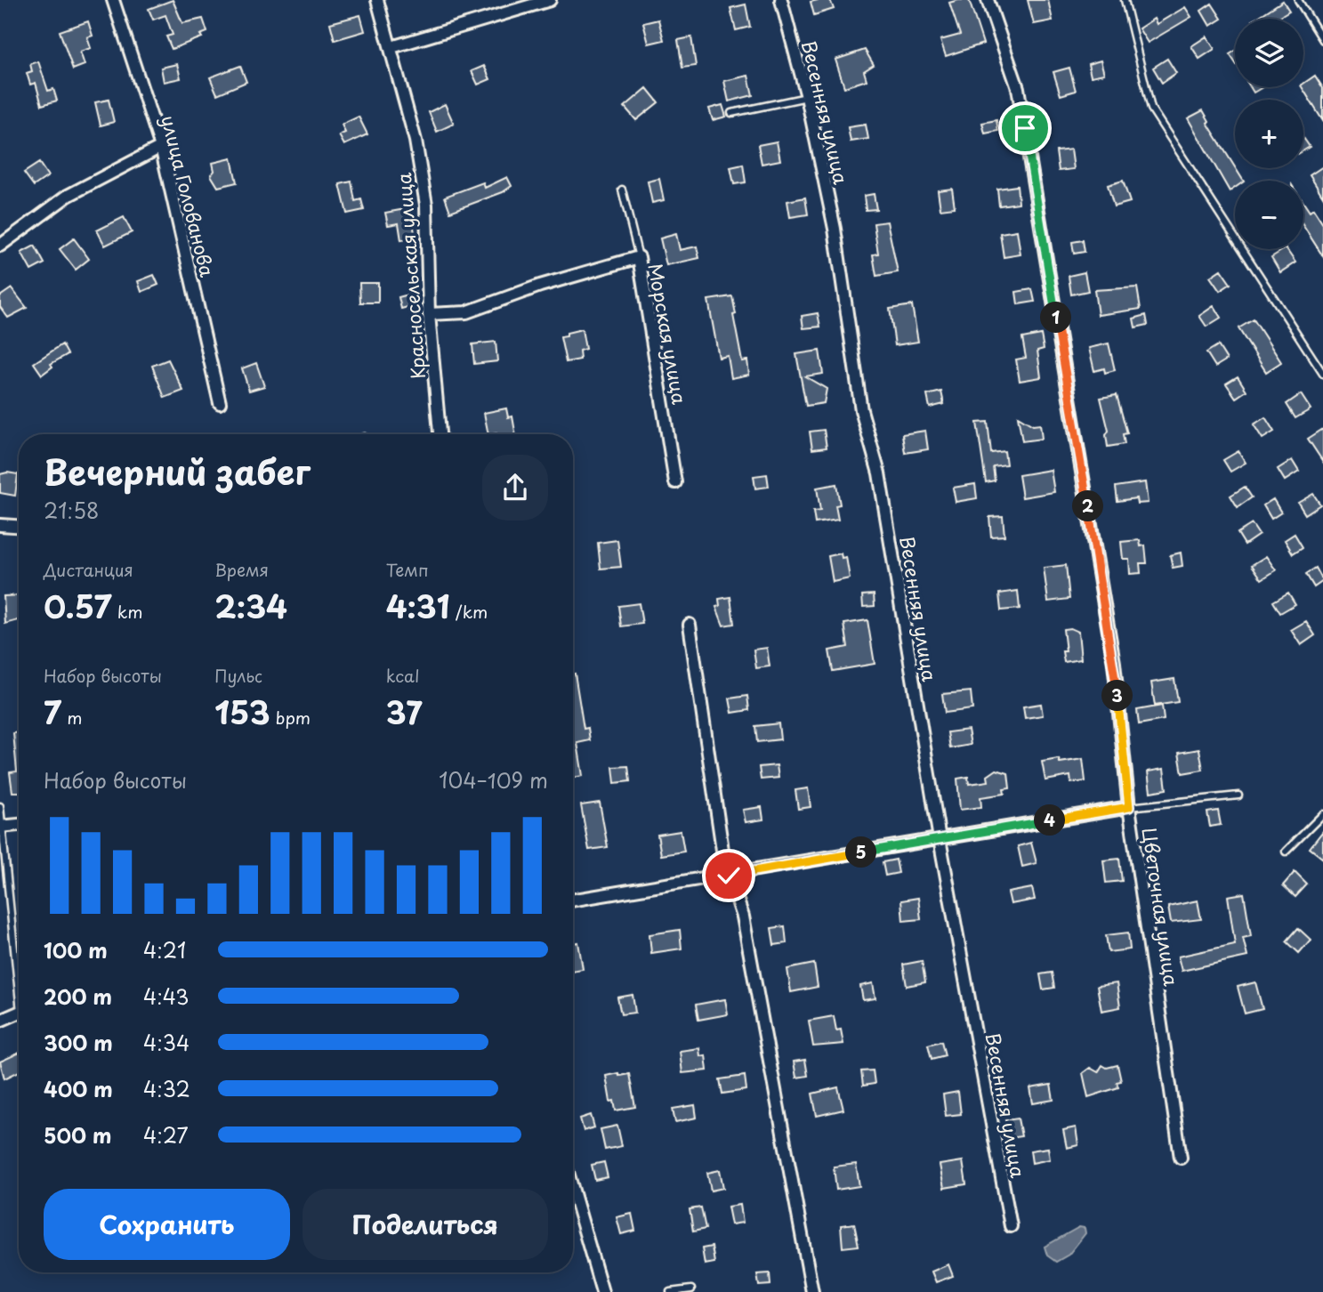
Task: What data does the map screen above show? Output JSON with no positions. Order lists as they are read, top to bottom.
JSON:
{
  "streets": {
    "street": [
      "Весенняя улица",
      "улица Голованова",
      "Красносельская улица",
      "Морская улица",
      "Цветочная улица"
    ]
  },
  "crossings": [
    ["Красносельская улица", "Морская улица"]
  ],
  "page": {
    "map_buttons": ["+", "−"],
    "pins": [
      "1",
      "2",
      "3",
      "4",
      "5"
    ],
    "heading": ["Вечерний забег", "21:58"],
    "stats": [
      ["Дистанция", "0.57 km"],
      ["Время", "2:34"],
      ["Темп", "4:31 /km"],
      ["Набор высоты", "7 m"],
      ["Пульс", "153 bpm"],
      ["kcal", "37"]
    ],
    "chart": ["Набор высоты", "104–109 m"],
    "list": [
      {
        "name": "100 m",
        "note": "4:21"
      },
      {
        "name": "200 m",
        "note": "4:43"
      },
      {
        "name": "300 m",
        "note": "4:34"
      },
      {
        "name": "400 m",
        "note": "4:32"
      },
      {
        "name": "500 m",
        "note": "4:27"
      }
    ],
    "buttons": ["Сохранить", "Поделиться"]
  }
}
